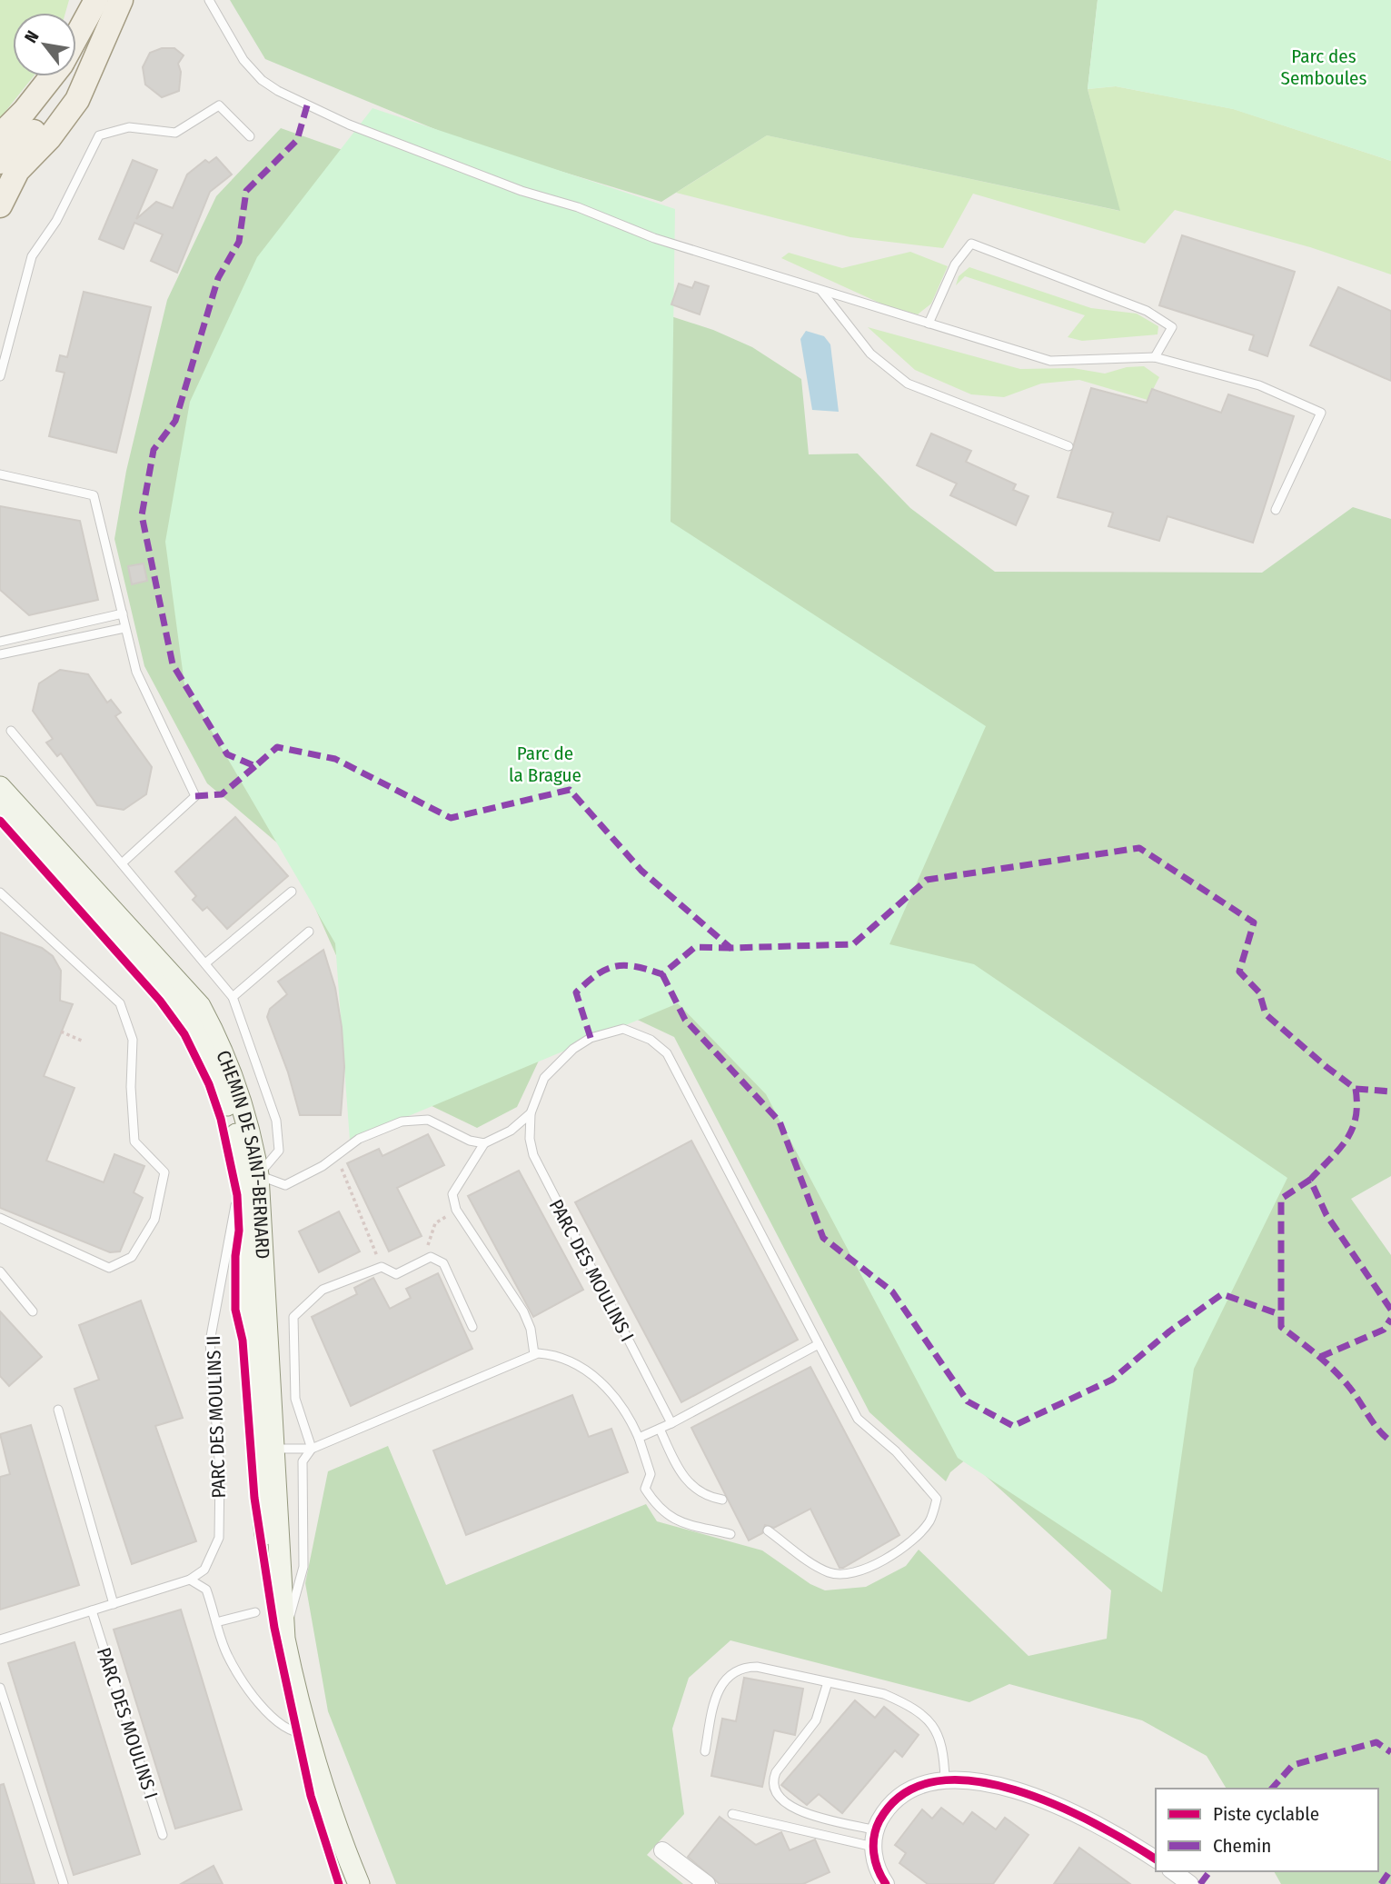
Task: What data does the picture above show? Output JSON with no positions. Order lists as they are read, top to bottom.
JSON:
{
  "streets": {
    "main road": ["CHEMIN DE SAINT-BERNARD"],
    "lane": ["PARC DES MOULINS I", "PARC DES MOULINS II"]
  },
  "crossings": [
    ["CHEMIN DE SAINT-BERNARD", "PARC DES MOULINS II"],
    ["PARC DES MOULINS I", "PARC DES MOULINS II"]
  ],
  "parks": ["Parc des Semboules", "Parc de la Brague"],
  "legend": ["Piste cyclable", "Chemin"],
  "north": "top left"
}
